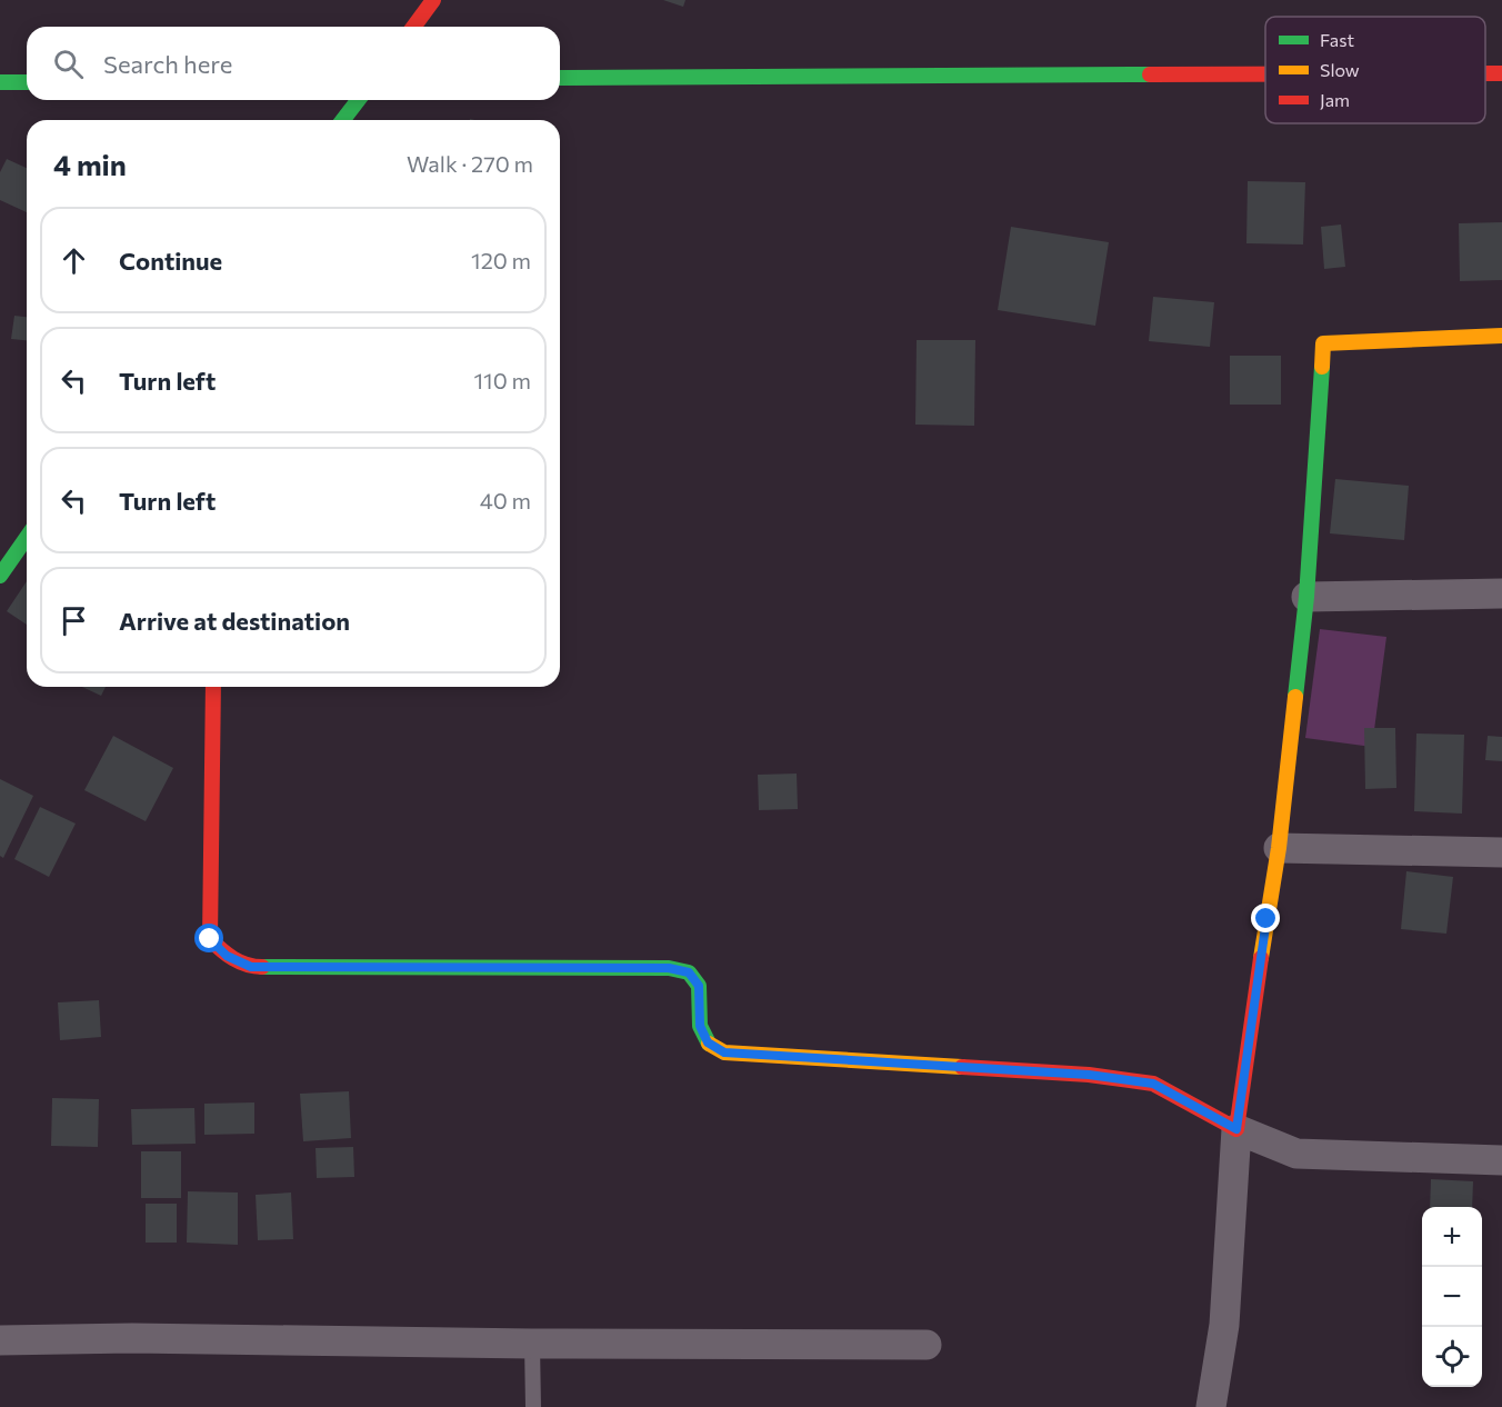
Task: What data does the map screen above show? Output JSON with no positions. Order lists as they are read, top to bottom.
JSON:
{
  "legend": ["Fast", "Slow", "Jam"],
  "page": {
    "search": "Search here",
    "heading": ["4 min", "Walk · 270 m"],
    "list": [
      ["Continue", "120 m"],
      ["Turn left", "110 m"],
      ["Turn left", "40 m"],
      "Arrive at destination"
    ],
    "map_buttons": ["+", "−"]
  }
}
